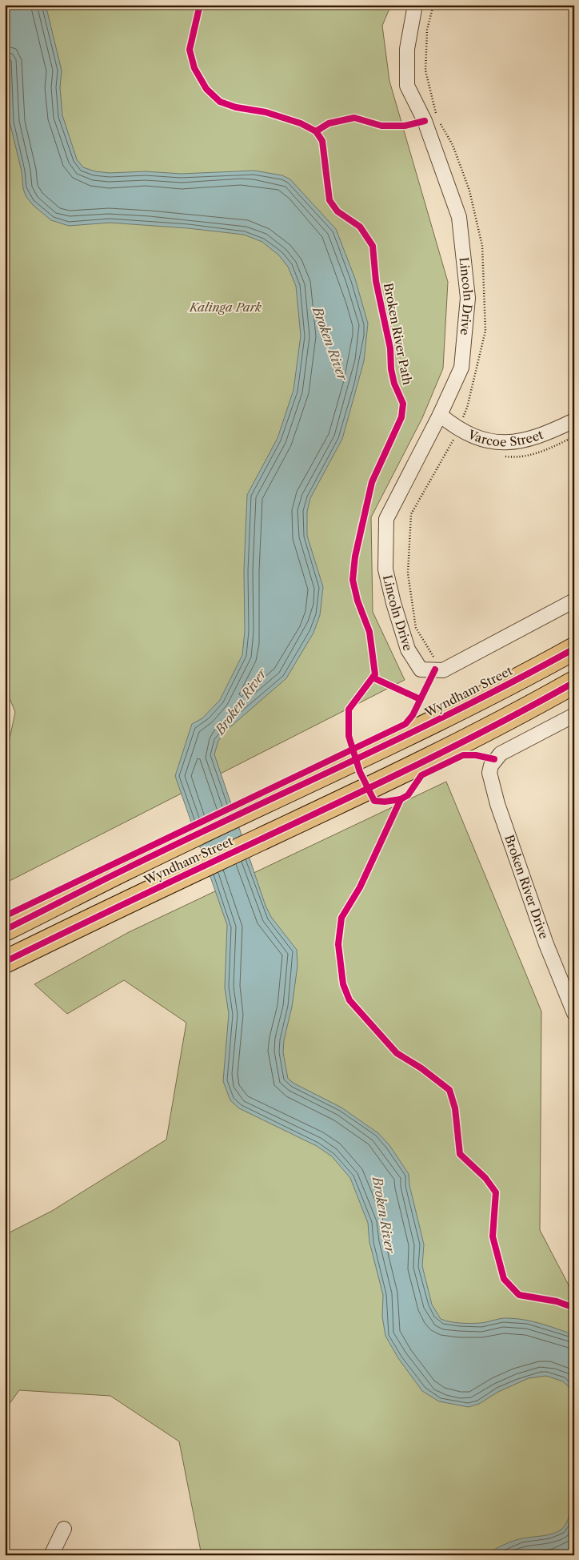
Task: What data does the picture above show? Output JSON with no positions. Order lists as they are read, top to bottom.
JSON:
{
  "streets": {
    "highway": ["Wyndham Street"],
    "street": ["Lincoln Drive", "Varcoe Street", "Broken River Drive"],
    "cycle path": ["Broken River Path"]
  },
  "crossings": [
    ["Lincoln Drive", "Varcoe Street"]
  ],
  "water": ["Broken River"],
  "parks": ["Kalinga Park"]
}
